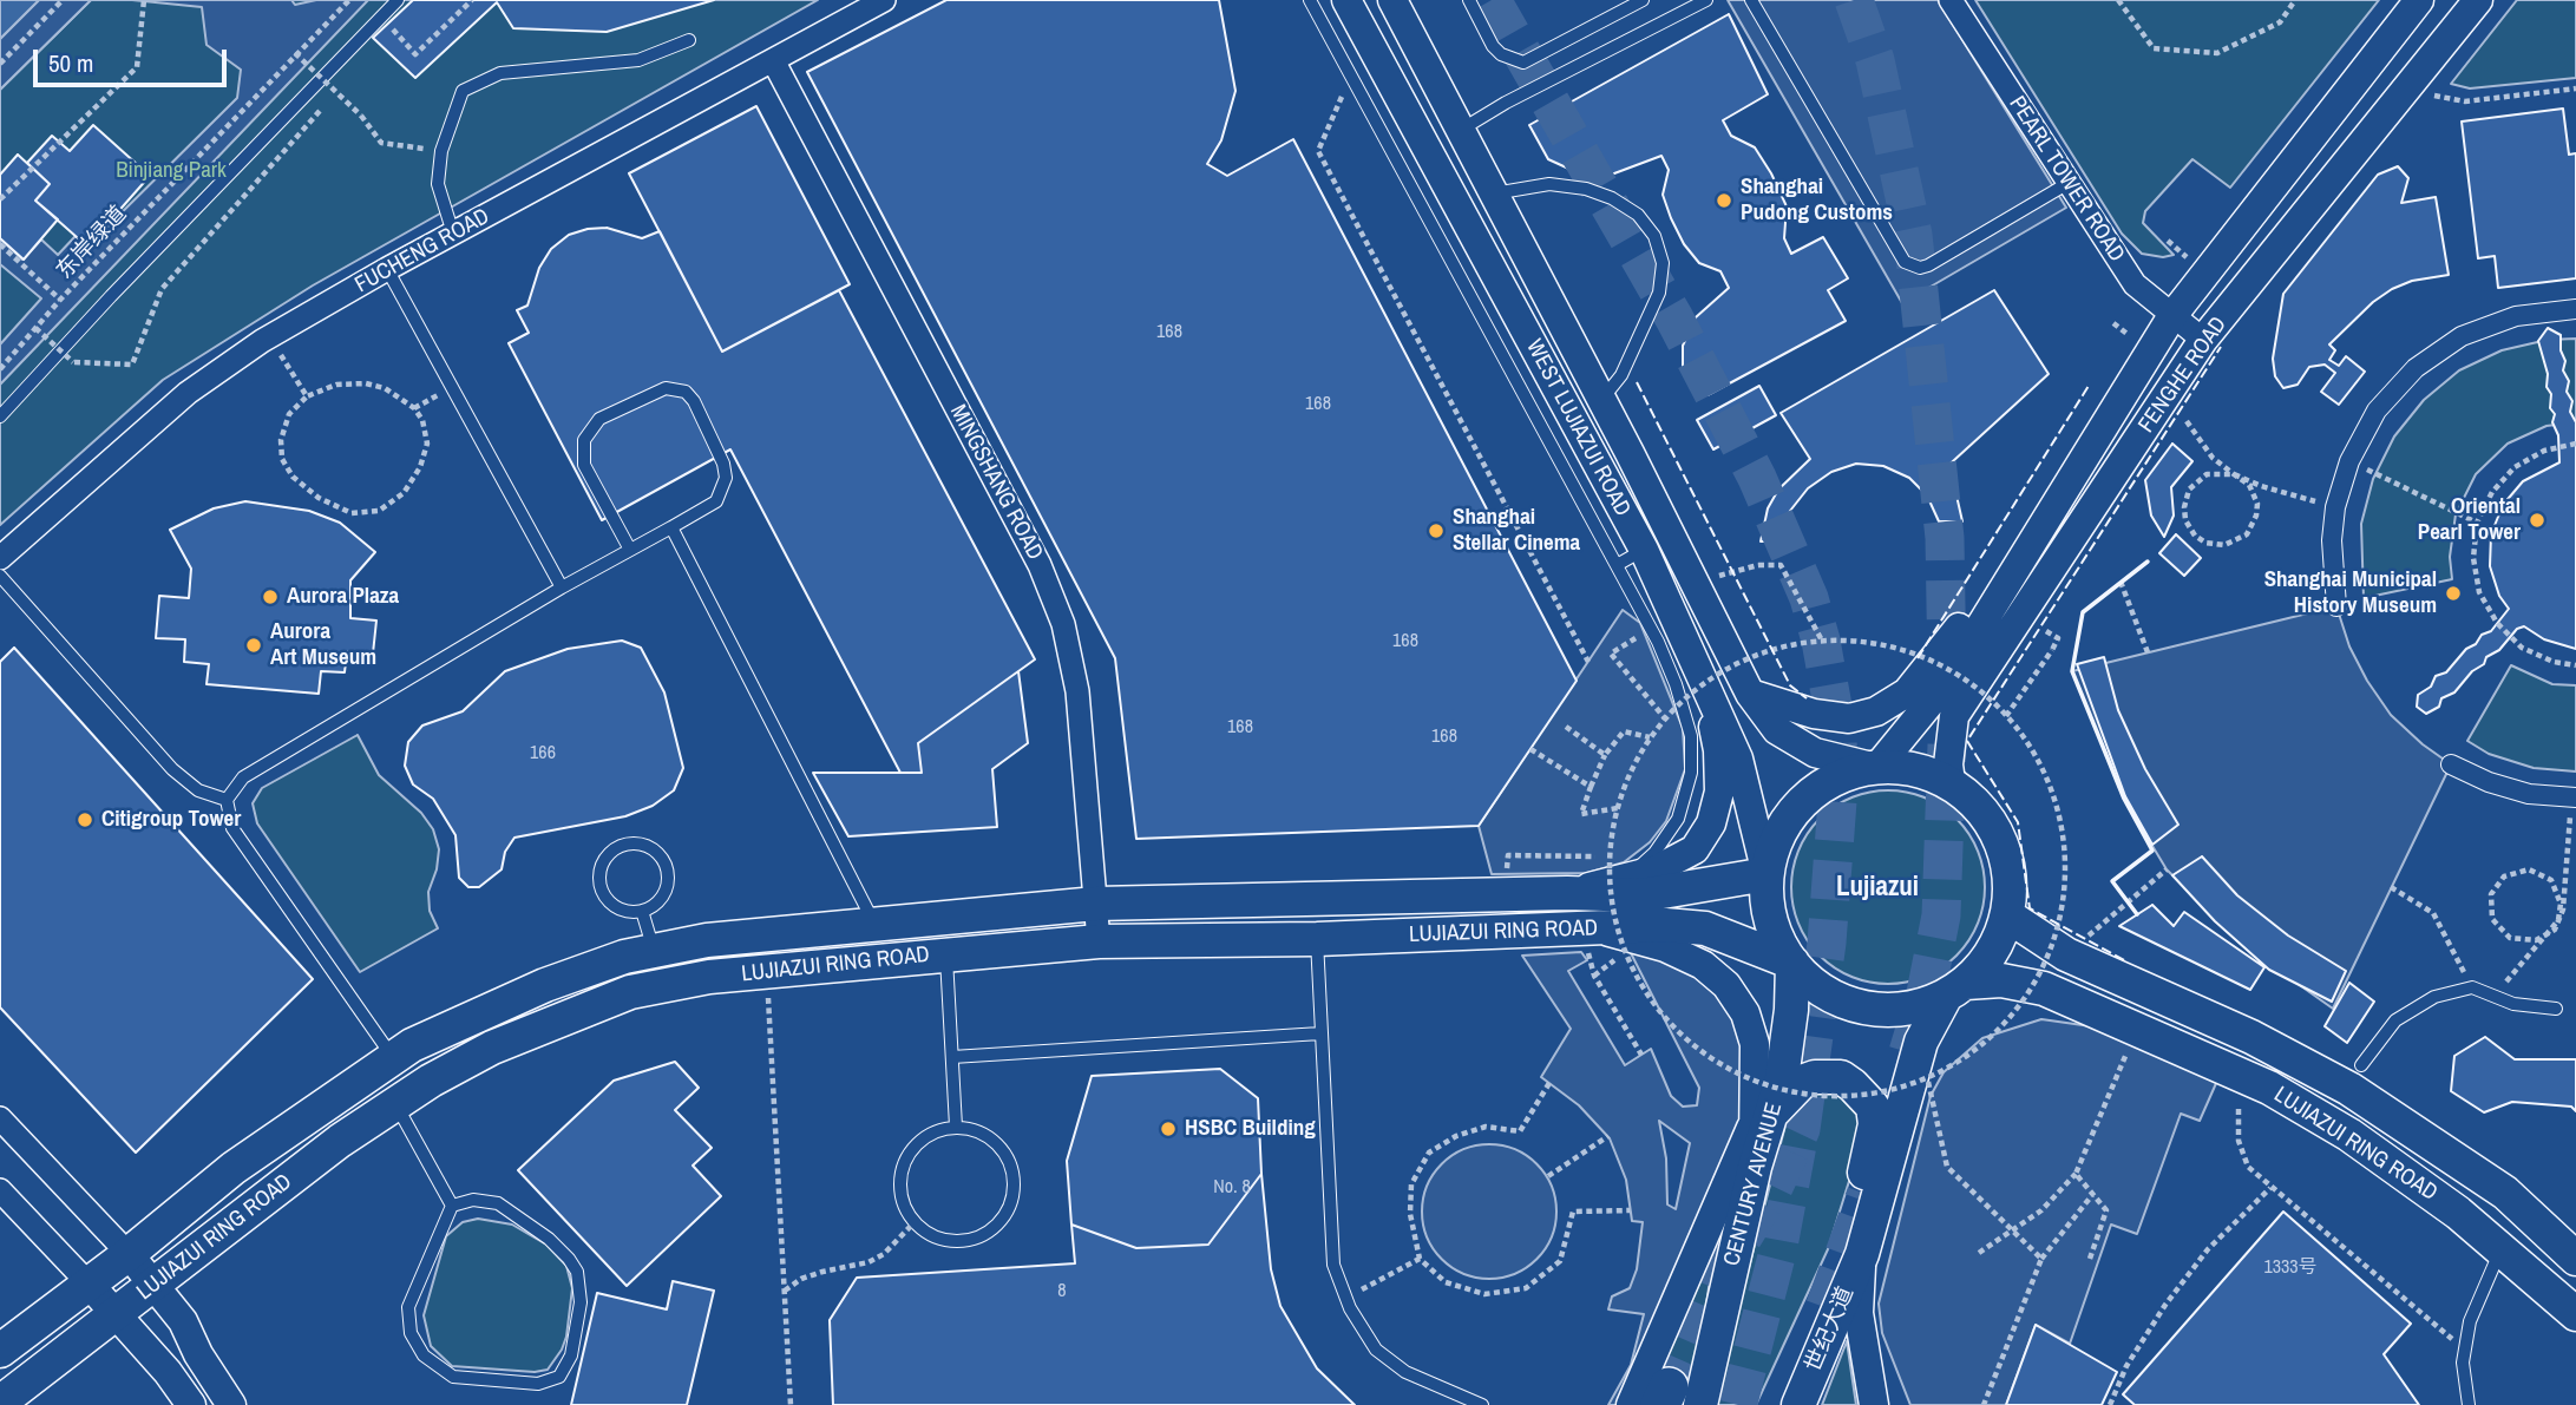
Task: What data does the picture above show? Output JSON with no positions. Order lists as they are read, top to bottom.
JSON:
{
  "streets": {
    "main road": ["LUJIAZUI RING ROAD", "CENTURY AVENUE", "世纪大道"],
    "street": [
      "PEARL TOWER ROAD",
      "FUCHENG ROAD",
      "FENGHE ROAD",
      "WEST LUJIAZUI ROAD",
      "MINGSHANG ROAD"
    ],
    "path": ["东岸绿道"]
  },
  "crossings": [
    ["PEARL TOWER ROAD", "FENGHE ROAD"],
    ["FUCHENG ROAD", "MINGSHANG ROAD"],
    ["FENGHE ROAD", "WEST LUJIAZUI ROAD"],
    ["FENGHE ROAD", "LUJIAZUI RING ROAD"],
    ["FENGHE ROAD", "CENTURY AVENUE"],
    ["WEST LUJIAZUI ROAD", "LUJIAZUI RING ROAD"],
    ["WEST LUJIAZUI ROAD", "CENTURY AVENUE"],
    ["MINGSHANG ROAD", "LUJIAZUI RING ROAD"],
    ["LUJIAZUI RING ROAD", "CENTURY AVENUE"]
  ],
  "districts": ["Lujiazui"],
  "parks": ["Binjiang Park"],
  "places": [
    "Shanghai Pudong Customs",
    "Oriental Pearl Tower",
    "Shanghai Stellar Cinema",
    "Shanghai Municipal History Museum",
    "Aurora Plaza",
    "Aurora Art Museum",
    "Citigroup Tower",
    "HSBC Building"
  ],
  "house_numbers": [
    "168",
    "168",
    "168",
    "168",
    "168",
    "166",
    "No. 8",
    "1333号",
    "8"
  ],
  "scale_bar": "50 m"
}
